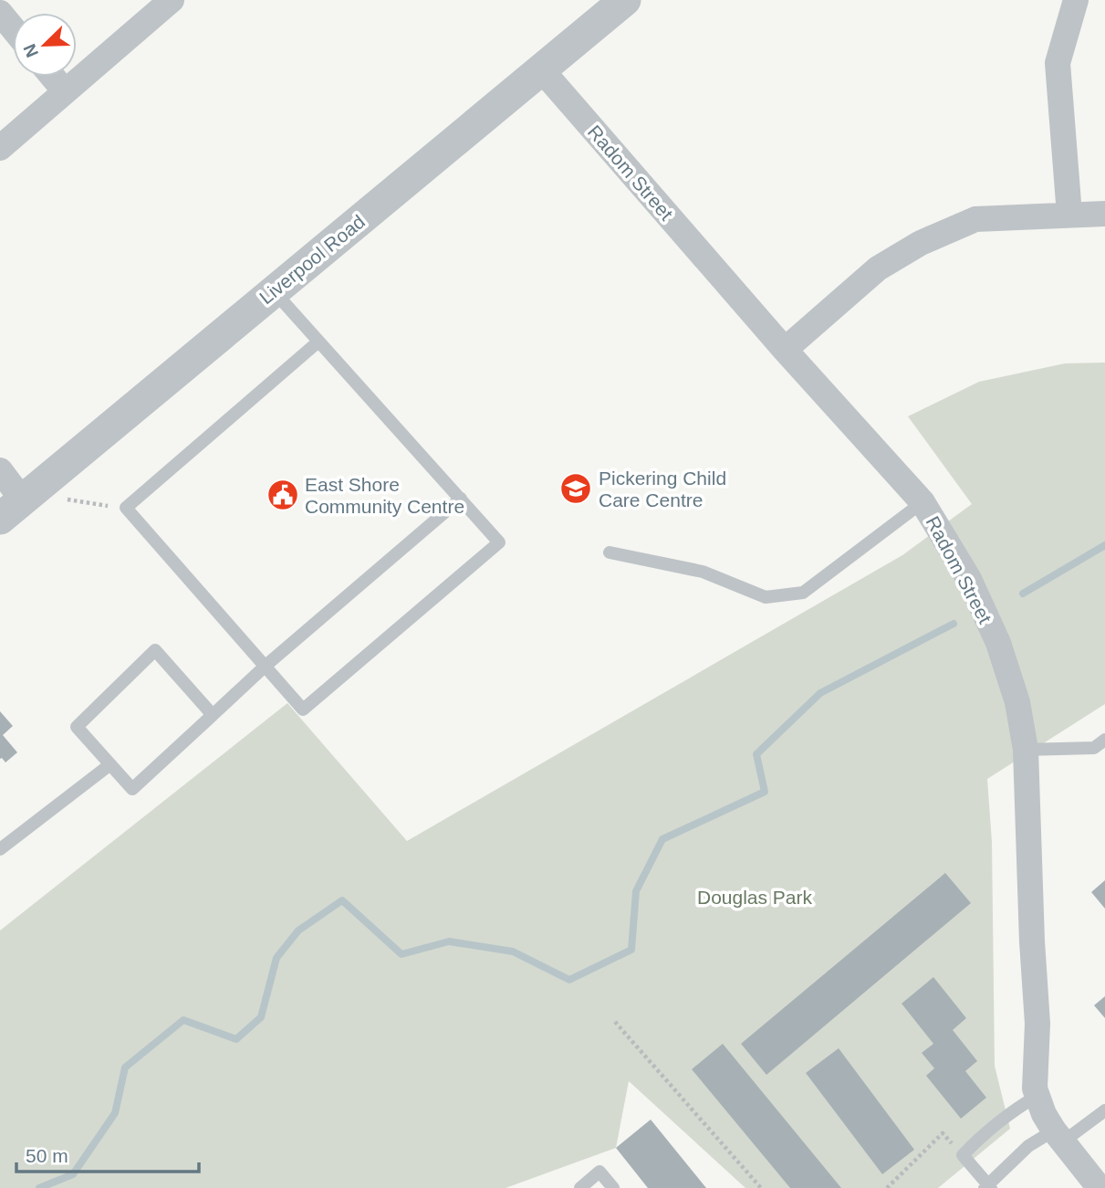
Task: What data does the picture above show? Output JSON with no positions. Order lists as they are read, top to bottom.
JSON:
{
  "streets": {
    "street": ["Radom Street", "Liverpool Road"]
  },
  "crossings": [
    ["Radom Street", "Liverpool Road"]
  ],
  "parks": ["Douglas Park"],
  "places": {
    "school or university": ["Pickering Child Care Centre"],
    "public building": ["East Shore Community Centre"]
  },
  "scale_bar": "50 m",
  "north": "bottom left"
}
